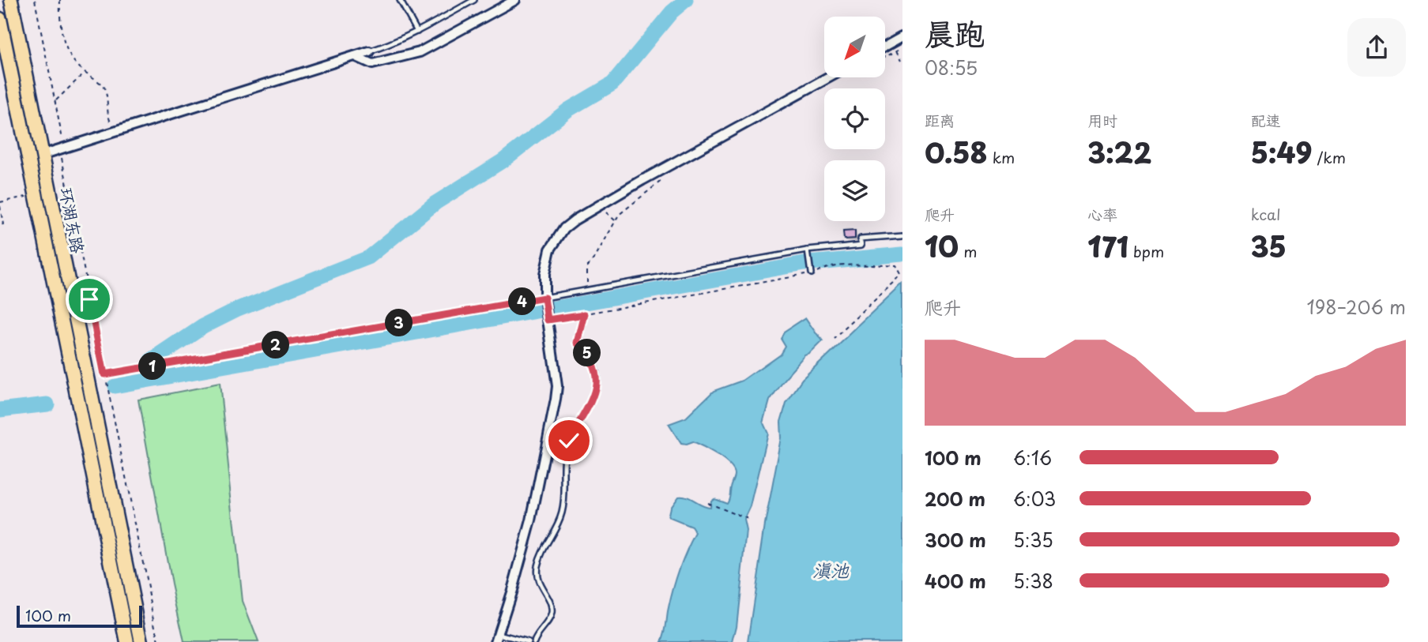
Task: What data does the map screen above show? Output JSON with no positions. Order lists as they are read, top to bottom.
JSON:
{
  "streets": {
    "main road": ["环湖东路"]
  },
  "water": ["滇池"],
  "scale_bar": "100 m",
  "north": "bottom left",
  "page": {
    "heading": ["晨跑", "08:55"],
    "stats": [
      ["距离", "0.58 km"],
      ["用时", "3:22"],
      ["配速", "5:49 /km"],
      ["爬升", "10 m"],
      ["心率", "171 bpm"],
      ["kcal", "35"]
    ],
    "chart": ["爬升", "198–206 m"],
    "pins": [
      "4",
      "3",
      "2",
      "5",
      "1"
    ],
    "list": [
      {
        "name": "100 m",
        "note": "6:16"
      },
      {
        "name": "200 m",
        "note": "6:03"
      },
      {
        "name": "300 m",
        "note": "5:35"
      },
      {
        "name": "400 m",
        "note": "5:38"
      }
    ],
    "scale": "100 m"
  }
}
